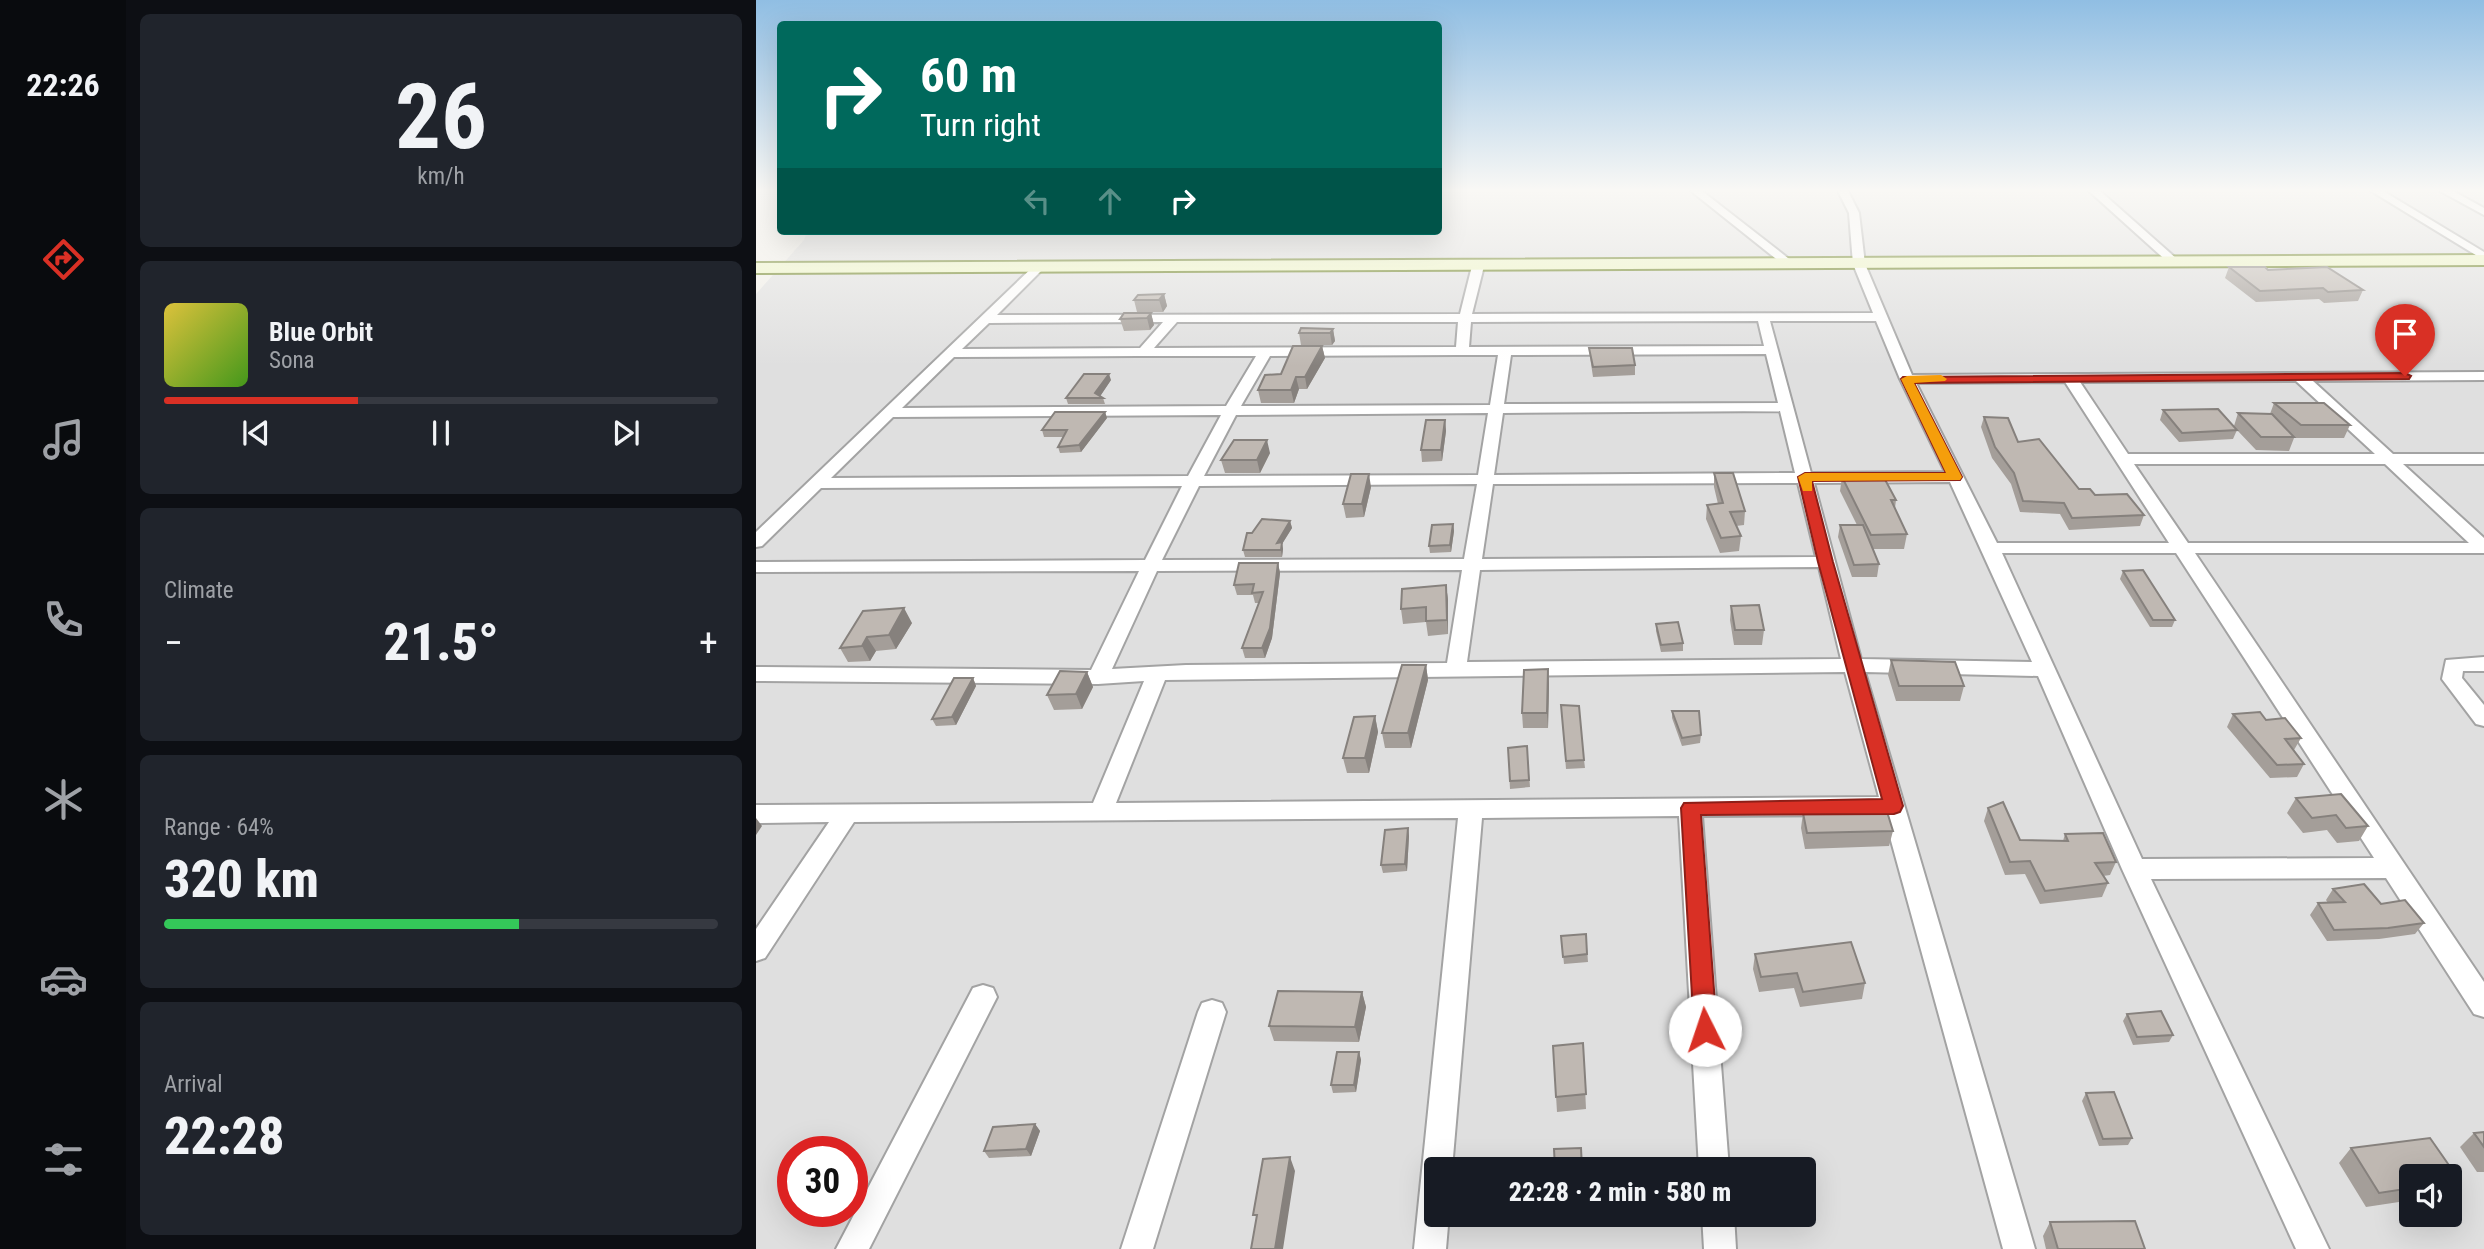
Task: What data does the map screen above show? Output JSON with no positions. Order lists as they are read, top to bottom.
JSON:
{
  "page": {
    "tabs": "22:26",
    "tile": [
      ["26", "km/h"],
      "Climate",
      ["Range · 64%", "320 km"],
      ["Arrival", "22:28"]
    ],
    "turn": ["60 m", "Turn right"],
    "song": ["Blue Orbit", "Sona"],
    "heat": ["−", "21.5°", "+"],
    "limit": "30",
    "trip": "22:28 · 2 min · 580 m"
  }
}
